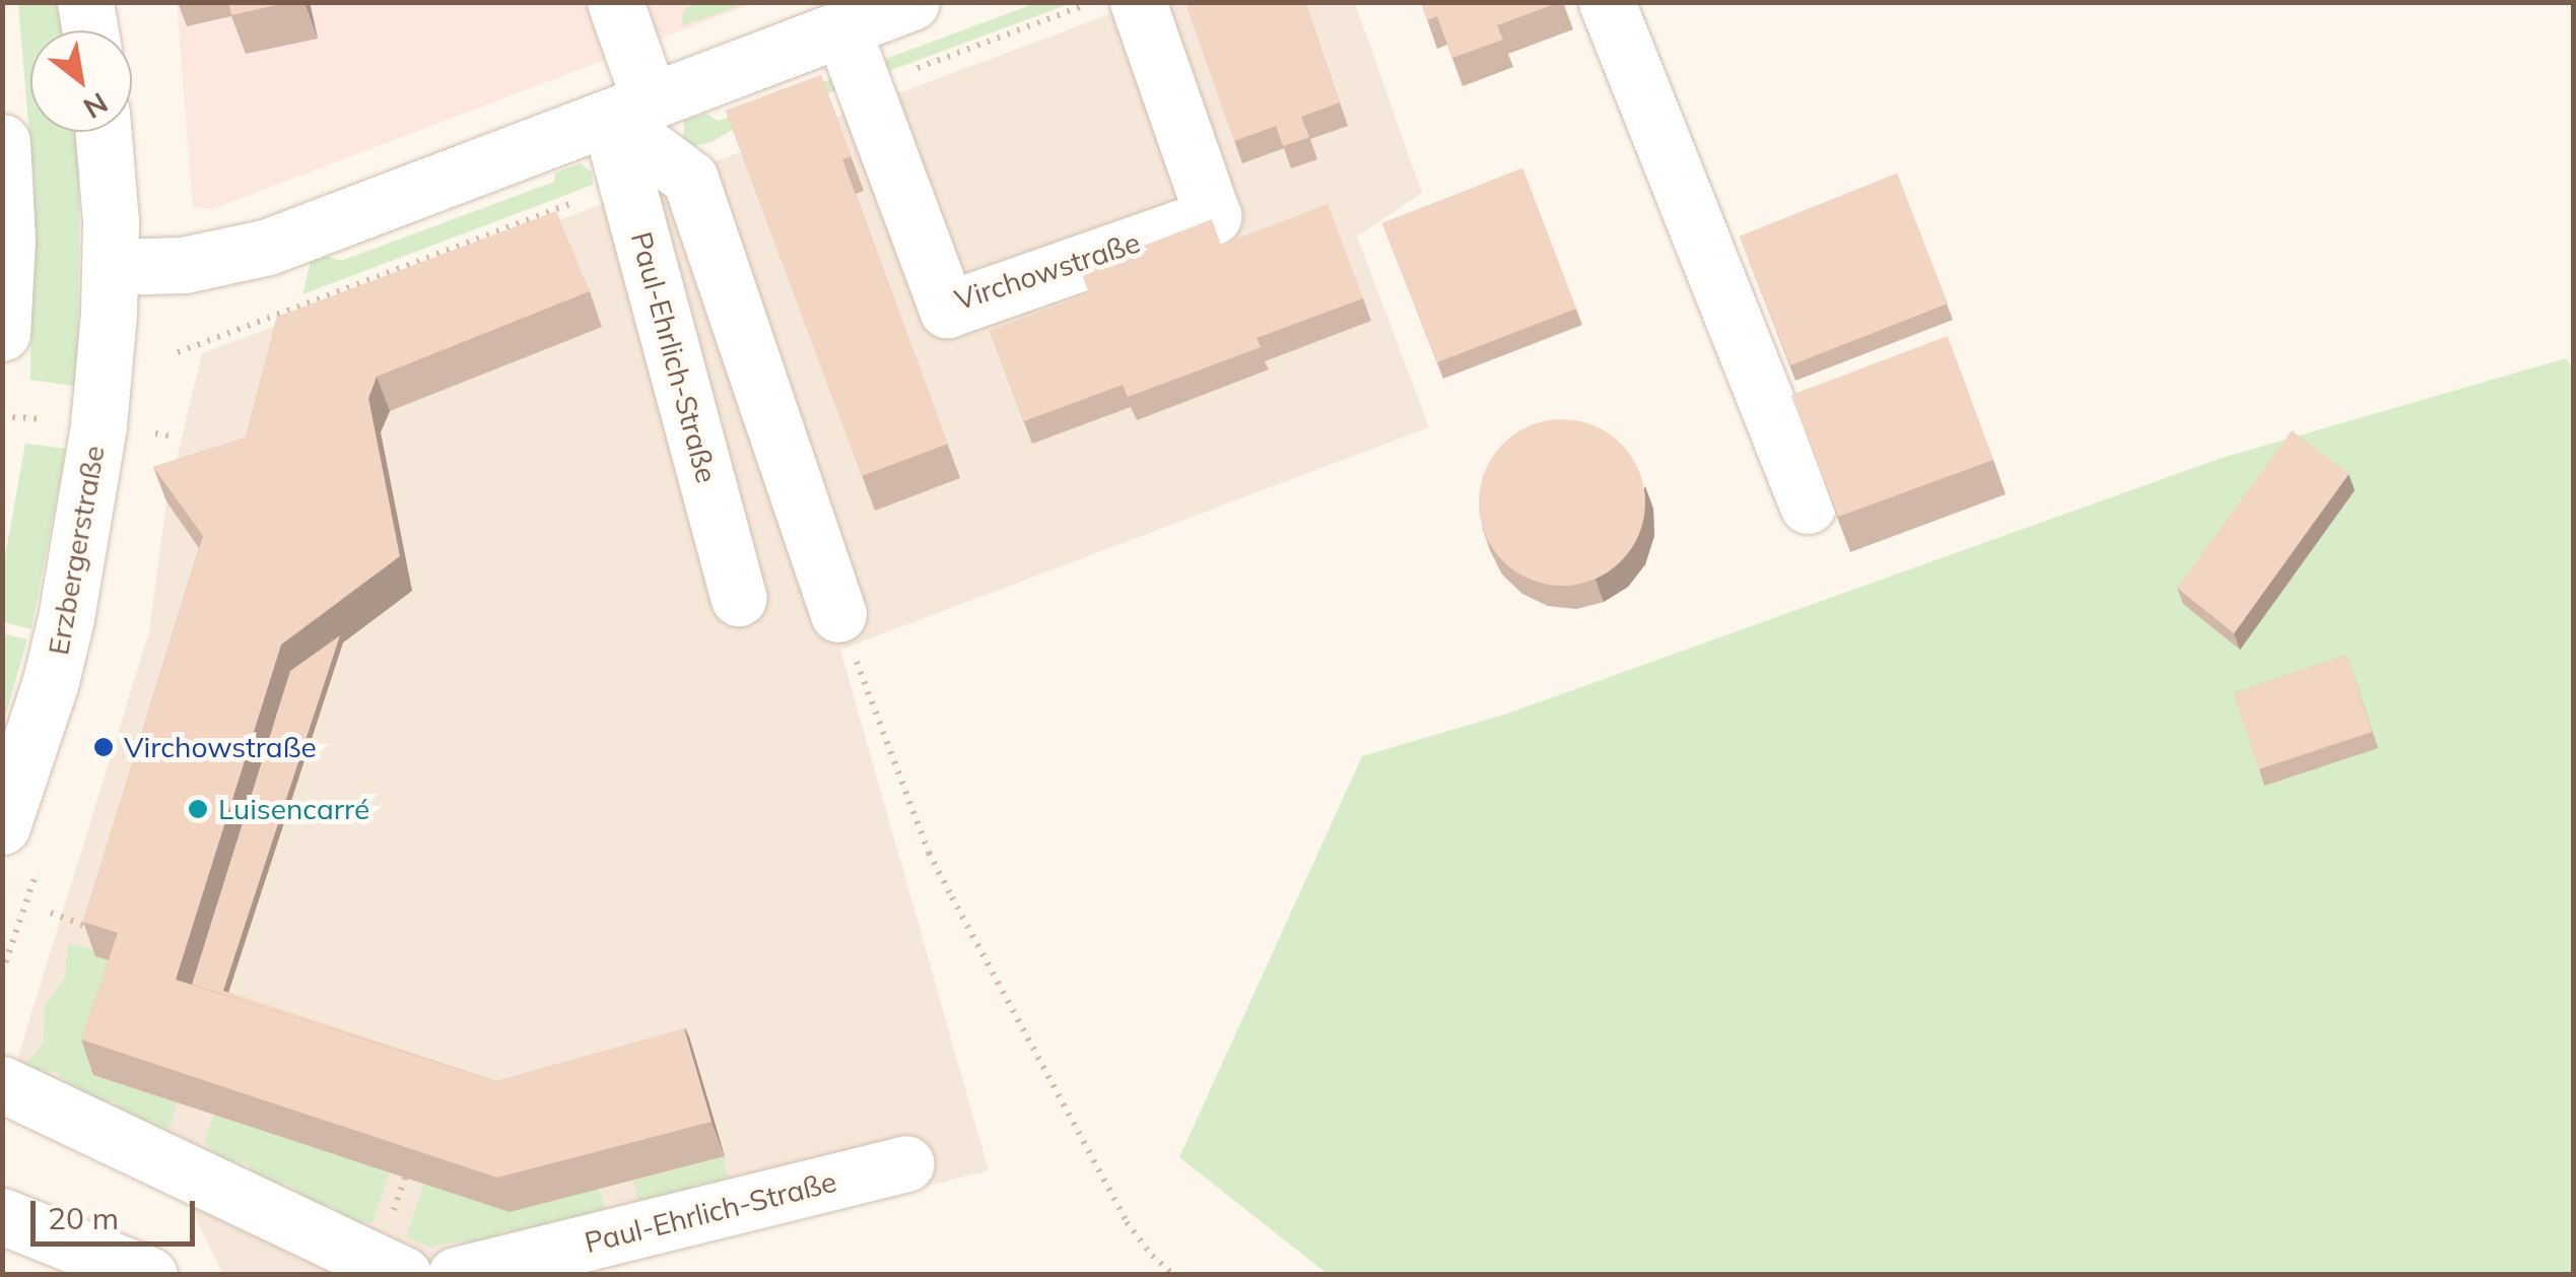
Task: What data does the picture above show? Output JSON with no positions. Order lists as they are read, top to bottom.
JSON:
{
  "streets": {
    "street": ["Virchowstraße", "Paul-Ehrlich-Straße", "Erzbergerstraße"]
  },
  "places": ["Virchowstraße", "Luisencarré"],
  "scale_bar": "20 m",
  "north": "bottom right"
}
